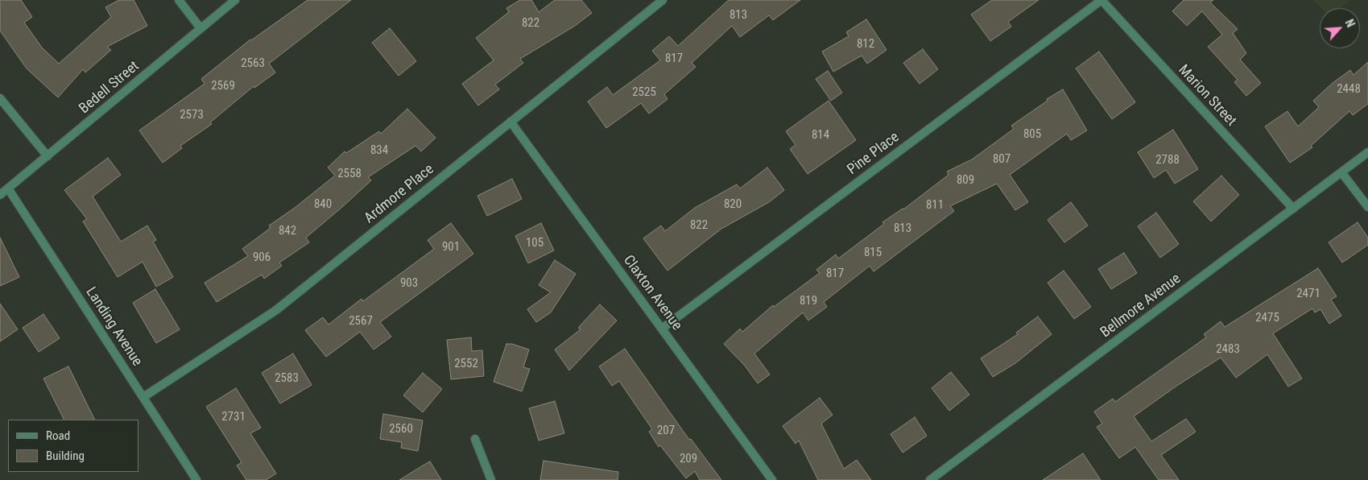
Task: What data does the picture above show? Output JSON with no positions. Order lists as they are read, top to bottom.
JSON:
{
  "streets": {
    "street": [
      "Bedell Street",
      "Marion Street",
      "Pine Place",
      "Ardmore Place",
      "Claxton Avenue",
      "Bellmore Avenue",
      "Landing Avenue"
    ]
  },
  "crossings": [
    ["Bedell Street", "Landing Avenue"],
    ["Marion Street", "Pine Place"],
    ["Marion Street", "Bellmore Avenue"],
    ["Pine Place", "Claxton Avenue"],
    ["Ardmore Place", "Claxton Avenue"],
    ["Ardmore Place", "Landing Avenue"]
  ],
  "house_numbers": [
    "813",
    "822",
    "812",
    "817",
    "2563",
    "2569",
    "2448",
    "2525",
    "2573",
    "805",
    "814",
    "834",
    "807",
    "2788",
    "2558",
    "809",
    "840",
    "820",
    "811",
    "822",
    "813",
    "842",
    "105",
    "901",
    "815",
    "906",
    "817",
    "903",
    "2471",
    "819",
    "2475",
    "2567",
    "2483",
    "2552",
    "2583",
    "2731",
    "2560",
    "207",
    "209"
  ],
  "legend": ["Road", "Building"],
  "north": "top right"
}
